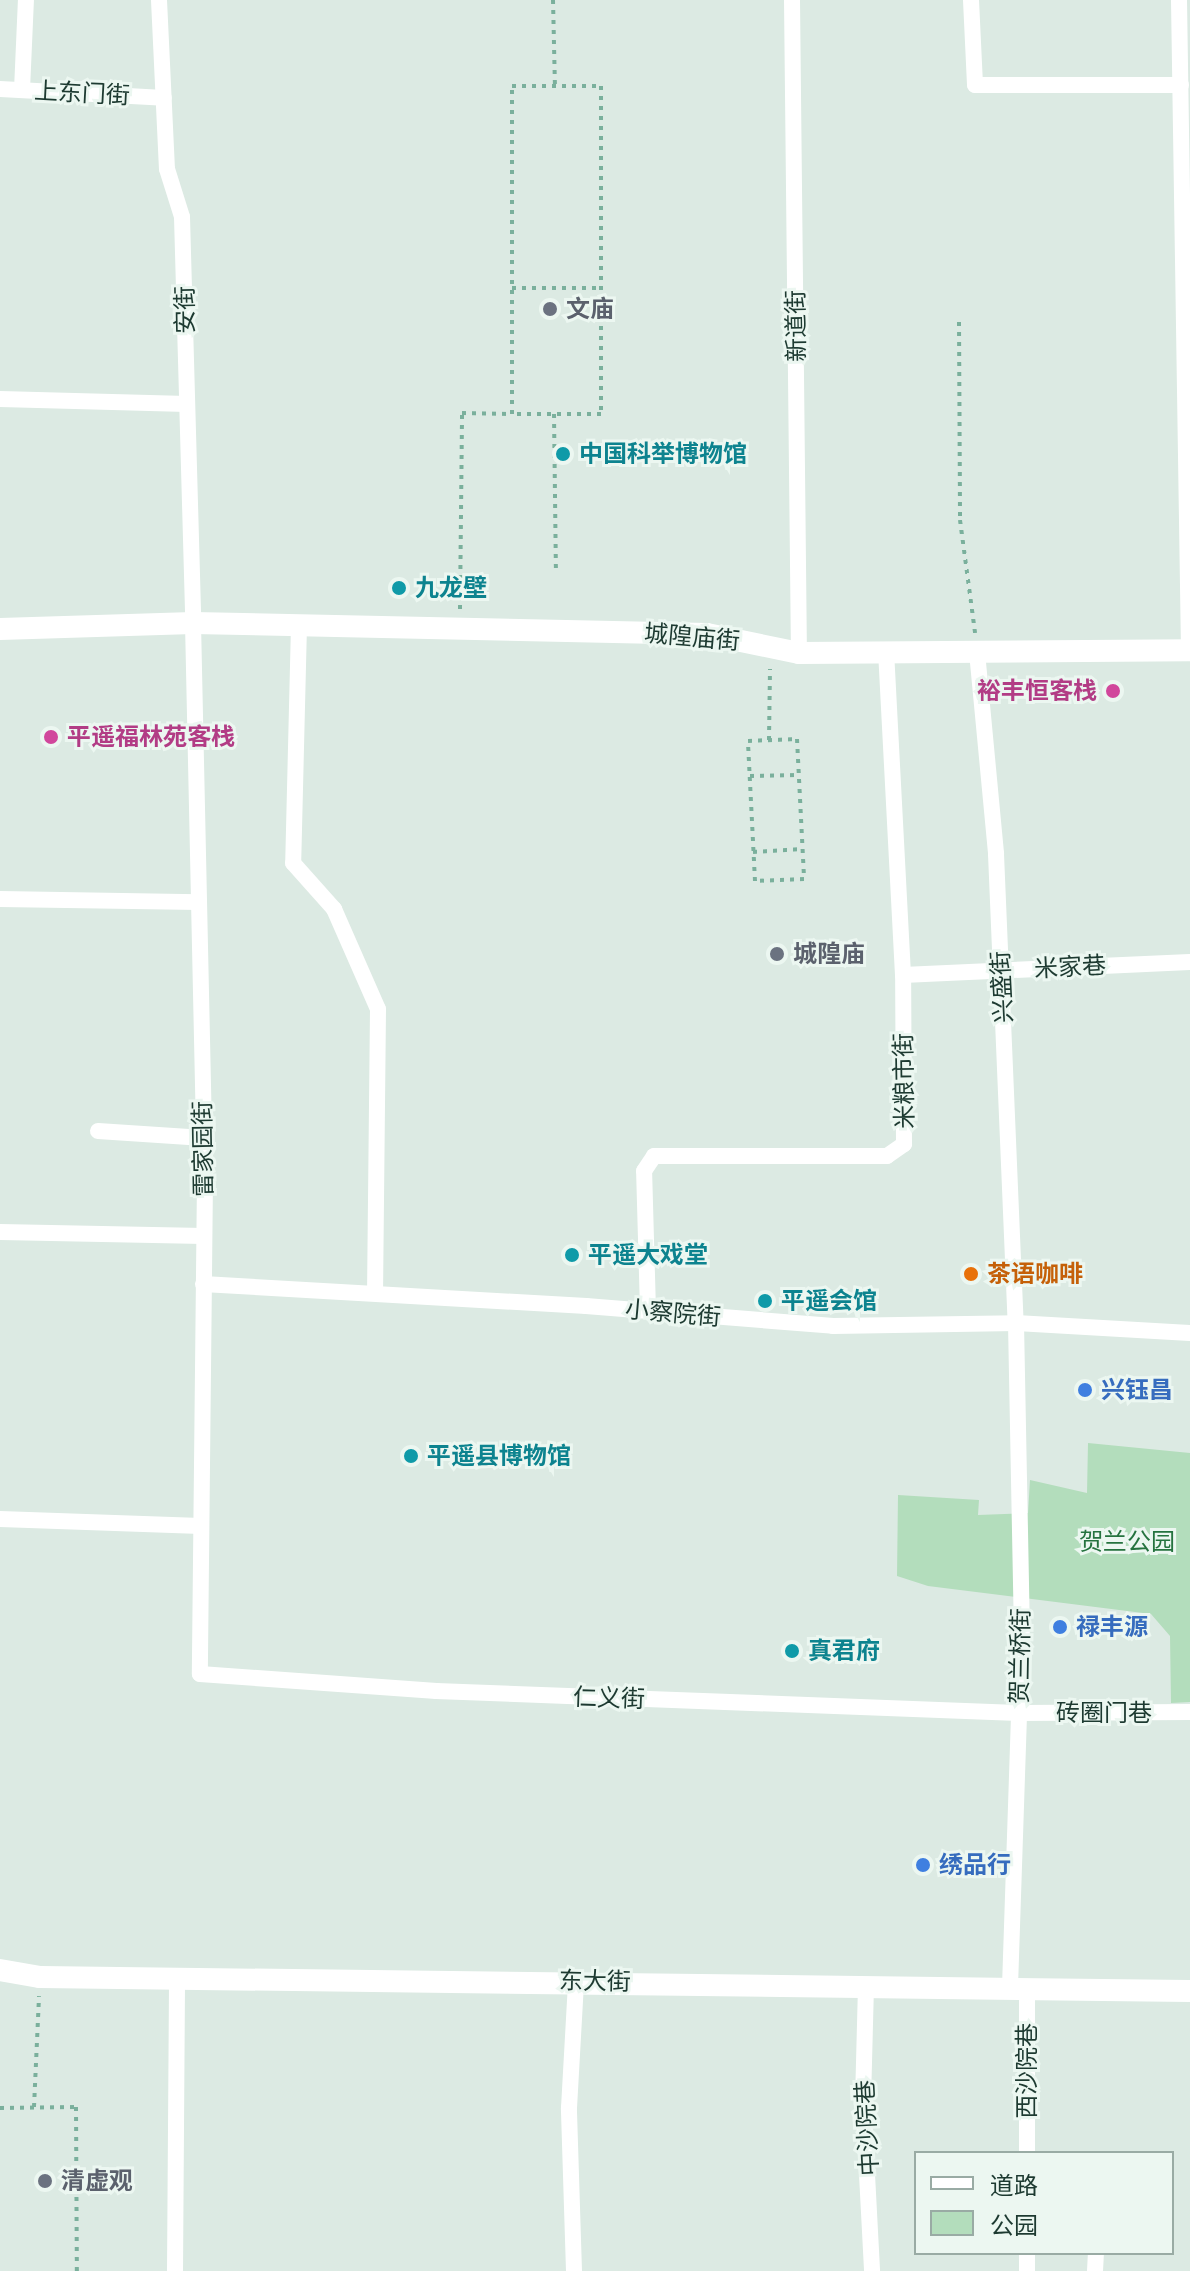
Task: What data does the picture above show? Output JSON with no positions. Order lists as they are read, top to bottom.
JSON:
{
  "streets": {
    "street": [
      "上东门街",
      "安街",
      "新道街",
      "城隍庙街",
      "米家巷",
      "兴盛街",
      "米粮市街",
      "雷家园街",
      "小察院街",
      "贺兰桥街",
      "仁义街",
      "砖圈门巷",
      "东大街",
      "西沙院巷",
      "中沙院巷"
    ]
  },
  "crossings": [
    ["上东门街", "安街"],
    ["安街", "城隍庙街"],
    ["安街", "雷家园街"],
    ["新道街", "城隍庙街"],
    ["城隍庙街", "兴盛街"],
    ["城隍庙街", "米粮市街"],
    ["城隍庙街", "雷家园街"],
    ["米家巷", "兴盛街"],
    ["米家巷", "米粮市街"],
    ["兴盛街", "小察院街"],
    ["兴盛街", "贺兰桥街"],
    ["米粮市街", "小察院街"],
    ["雷家园街", "小察院街"],
    ["雷家园街", "仁义街"],
    ["小察院街", "贺兰桥街"],
    ["贺兰桥街", "仁义街"],
    ["贺兰桥街", "砖圈门巷"],
    ["贺兰桥街", "东大街"],
    ["贺兰桥街", "西沙院巷"],
    ["仁义街", "砖圈门巷"],
    ["东大街", "西沙院巷"],
    ["东大街", "中沙院巷"]
  ],
  "parks": ["贺兰公园"],
  "places": [
    "文庙",
    "中国科举博物馆",
    "九龙壁",
    "裕丰恒客栈",
    "平遥福林苑客栈",
    "城隍庙",
    "平遥大戏堂",
    "茶语咖啡",
    "平遥会馆",
    "兴钰昌",
    "平遥县博物馆",
    "禄丰源",
    "真君府",
    "绣品行",
    "清虚观"
  ],
  "legend": ["道路", "公园"]
}
